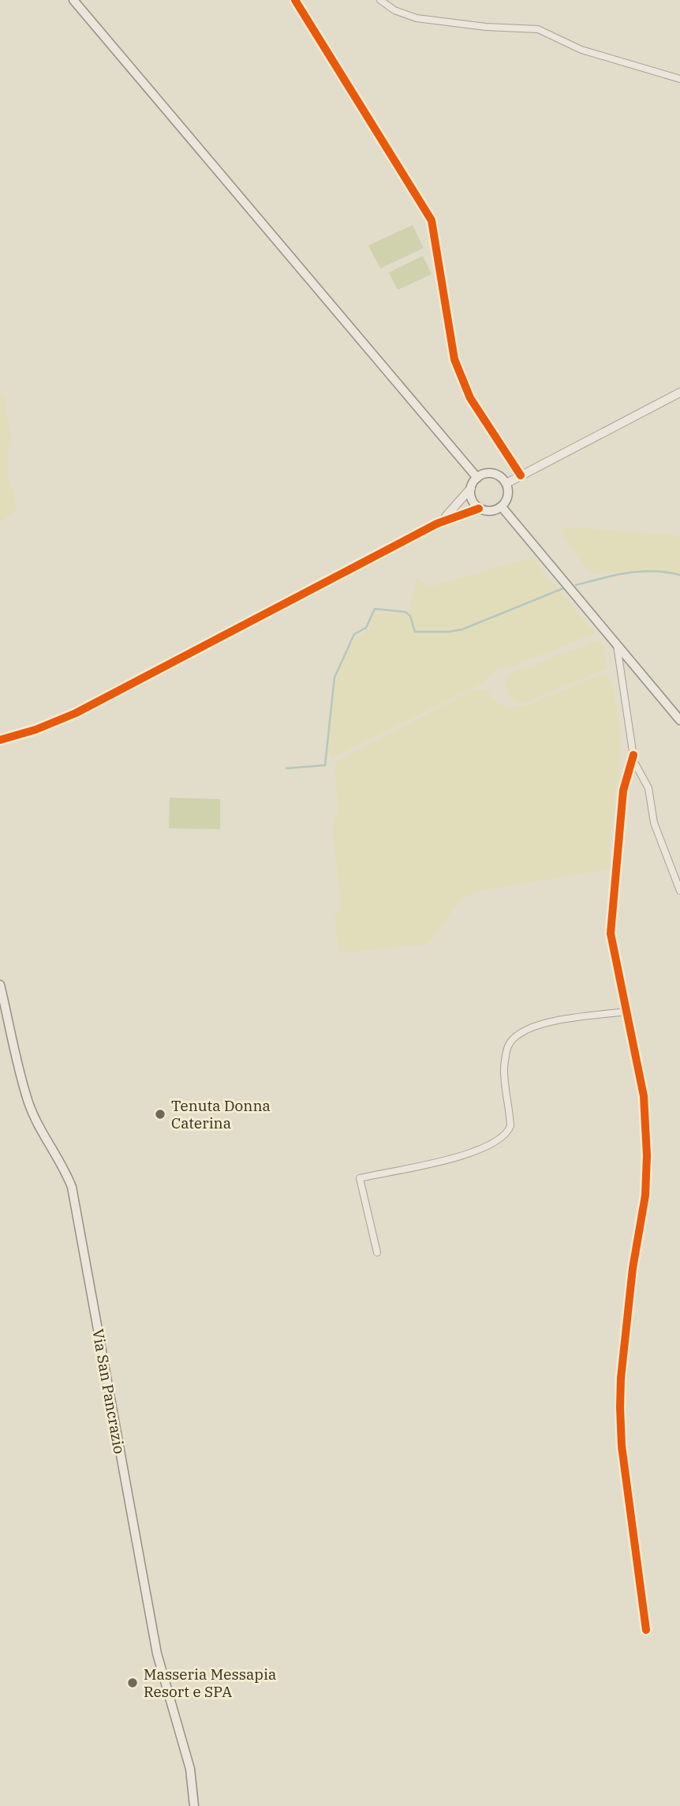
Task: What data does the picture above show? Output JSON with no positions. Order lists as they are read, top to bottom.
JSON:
{
  "streets": {
    "main road": ["Via San Pancrazio"]
  },
  "places": ["Tenuta Donna Caterina", "Masseria Messapia Resort e SPA"]
}
